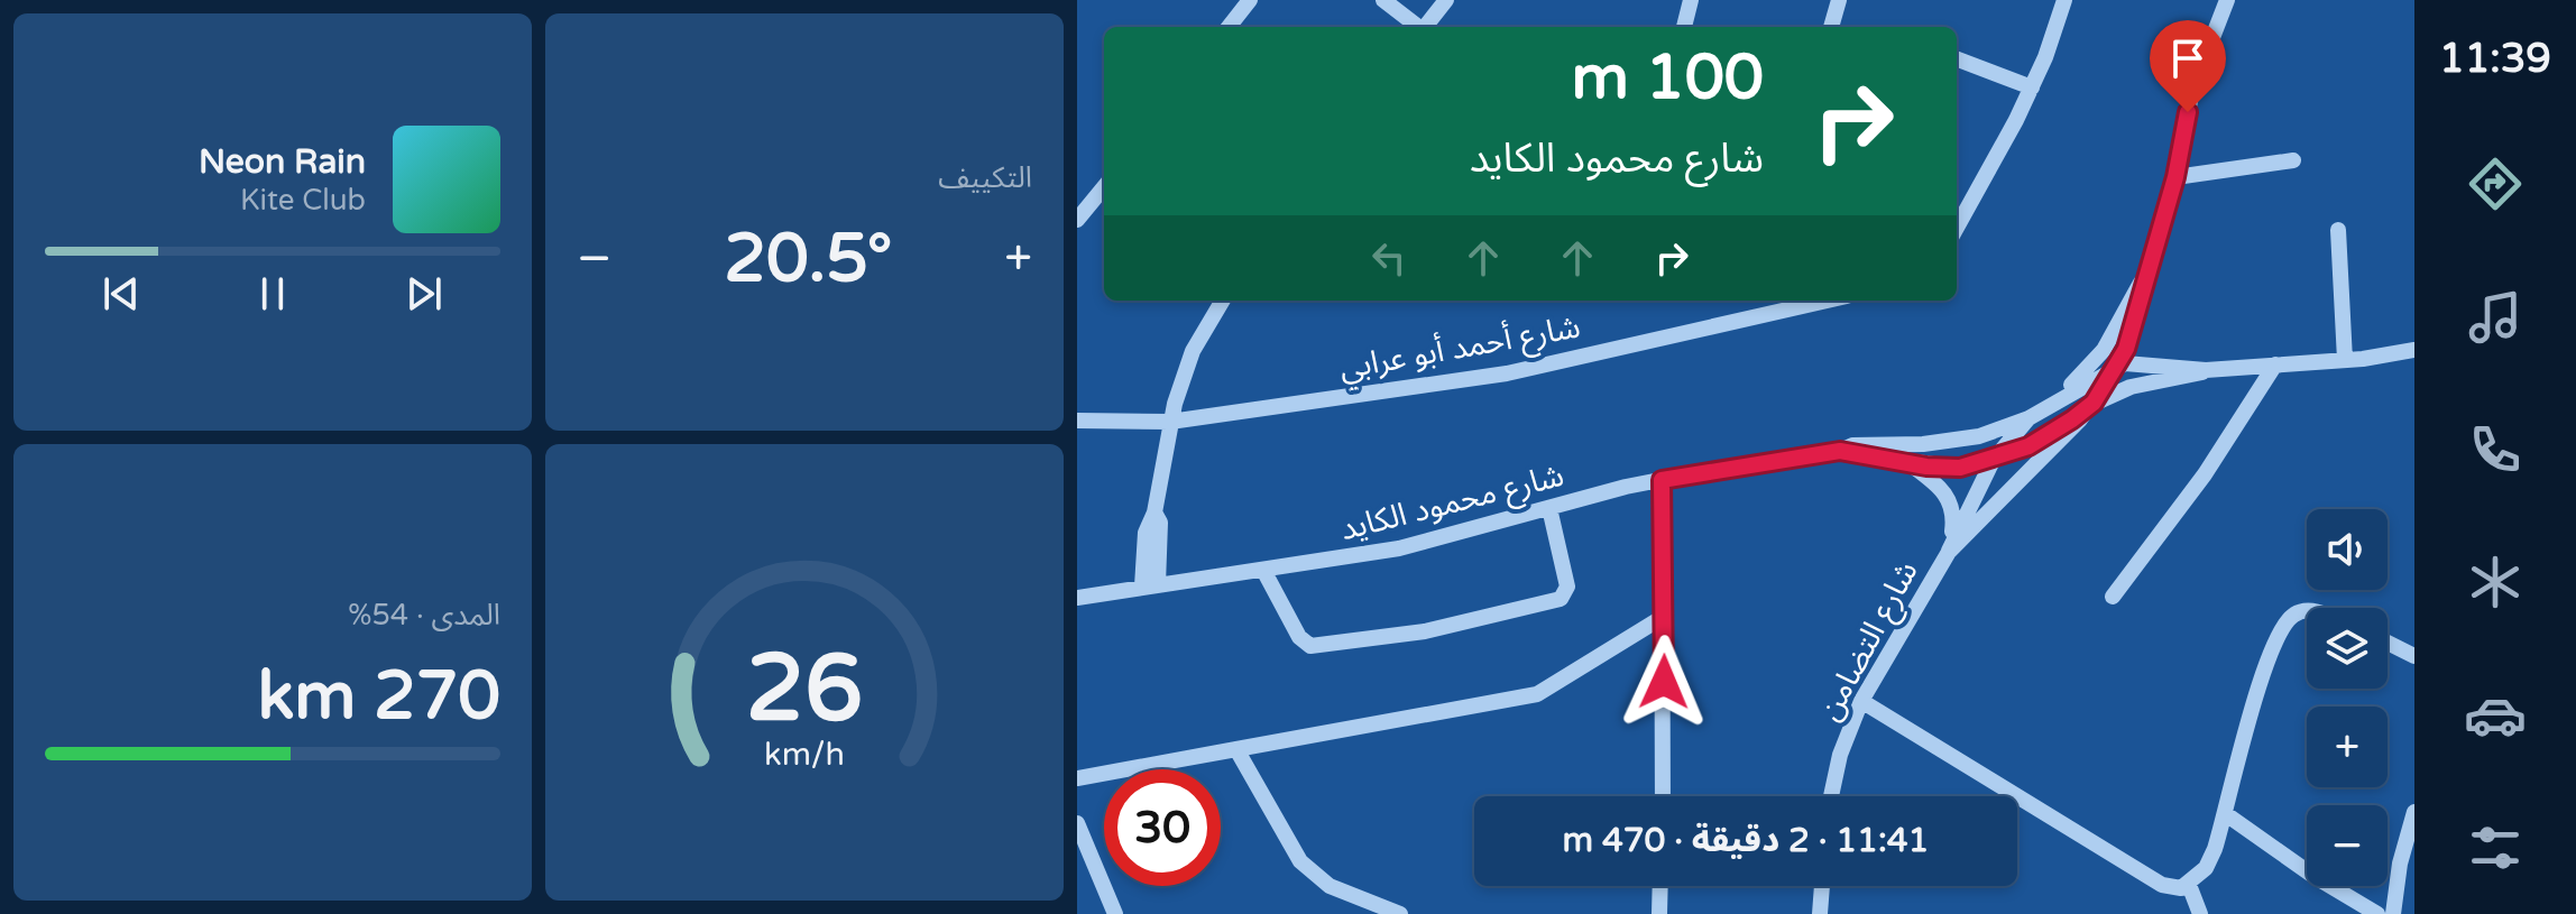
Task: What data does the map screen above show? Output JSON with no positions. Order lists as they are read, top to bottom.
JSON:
{
  "streets": {
    "street": ["شارع أحمد أبو عرابي", "شارع محمود الكايد", "شارع التضامن"]
  },
  "crossings": [
    ["شارع محمود الكايد", "شارع التضامن"]
  ],
  "page": {
    "tabs": "11:39",
    "tile": [
      "التكييف",
      ["المدى · 54%", "270 km"]
    ],
    "turn": ["100 m", "شارع محمود الكايد"],
    "song": ["Neon Rain", "Kite Club"],
    "heat": ["−", "20.5°", "+"],
    "map_buttons": ["+", "−"],
    "limit": "30",
    "trip": "11:41 · 2 دقيقة · 470 m",
    "gauge": ["26", "km/h"]
  }
}
